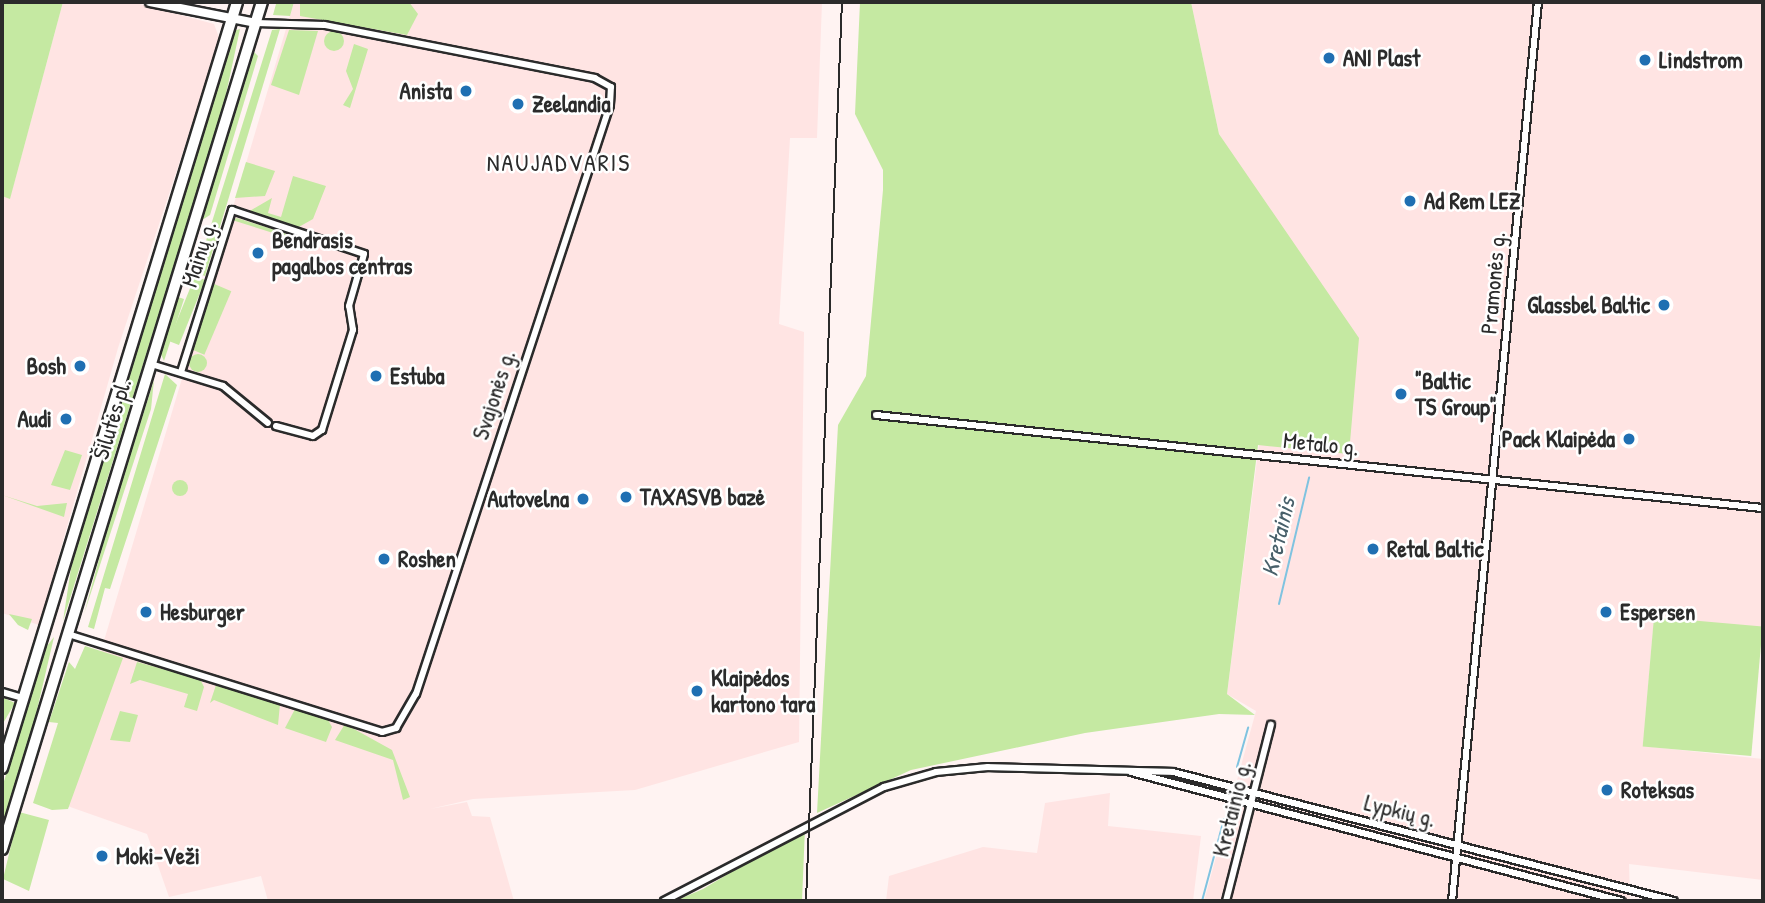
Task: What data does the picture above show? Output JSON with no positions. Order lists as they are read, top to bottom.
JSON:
{
  "streets": {
    "main road": ["Šilutės pl."],
    "street": [
      "Mainų g.",
      "Pramonės g.",
      "Svajonės g.",
      "Metalo g.",
      "Kretainio g.",
      "Lypkių g."
    ]
  },
  "crossings": [
    ["Pramonės g.", "Metalo g."],
    ["Pramonės g.", "Lypkių g."],
    ["Svajonės g.", "Šilutės pl."],
    ["Kretainio g.", "Lypkių g."]
  ],
  "districts": ["NAUJADVARIS"],
  "water": ["Kretainis"],
  "places": [
    "ANI Plast",
    "Lindstrom",
    "Anista",
    "Zeelandia",
    "Ad Rem LEZ",
    "Bendrasis pagalbos centras",
    "Glassbel Baltic",
    "Bosh",
    "Estuba",
    "\"Baltic TS Group\"",
    "Audi",
    "Pack Klaipėda",
    "TAXASVB bazė",
    "Autovelna",
    "Retal Baltic",
    "Roshen",
    "Hesburger",
    "Espersen",
    "Klaipėdos kartono tara",
    "Roteksas",
    "Moki-Veži"
  ]
}
